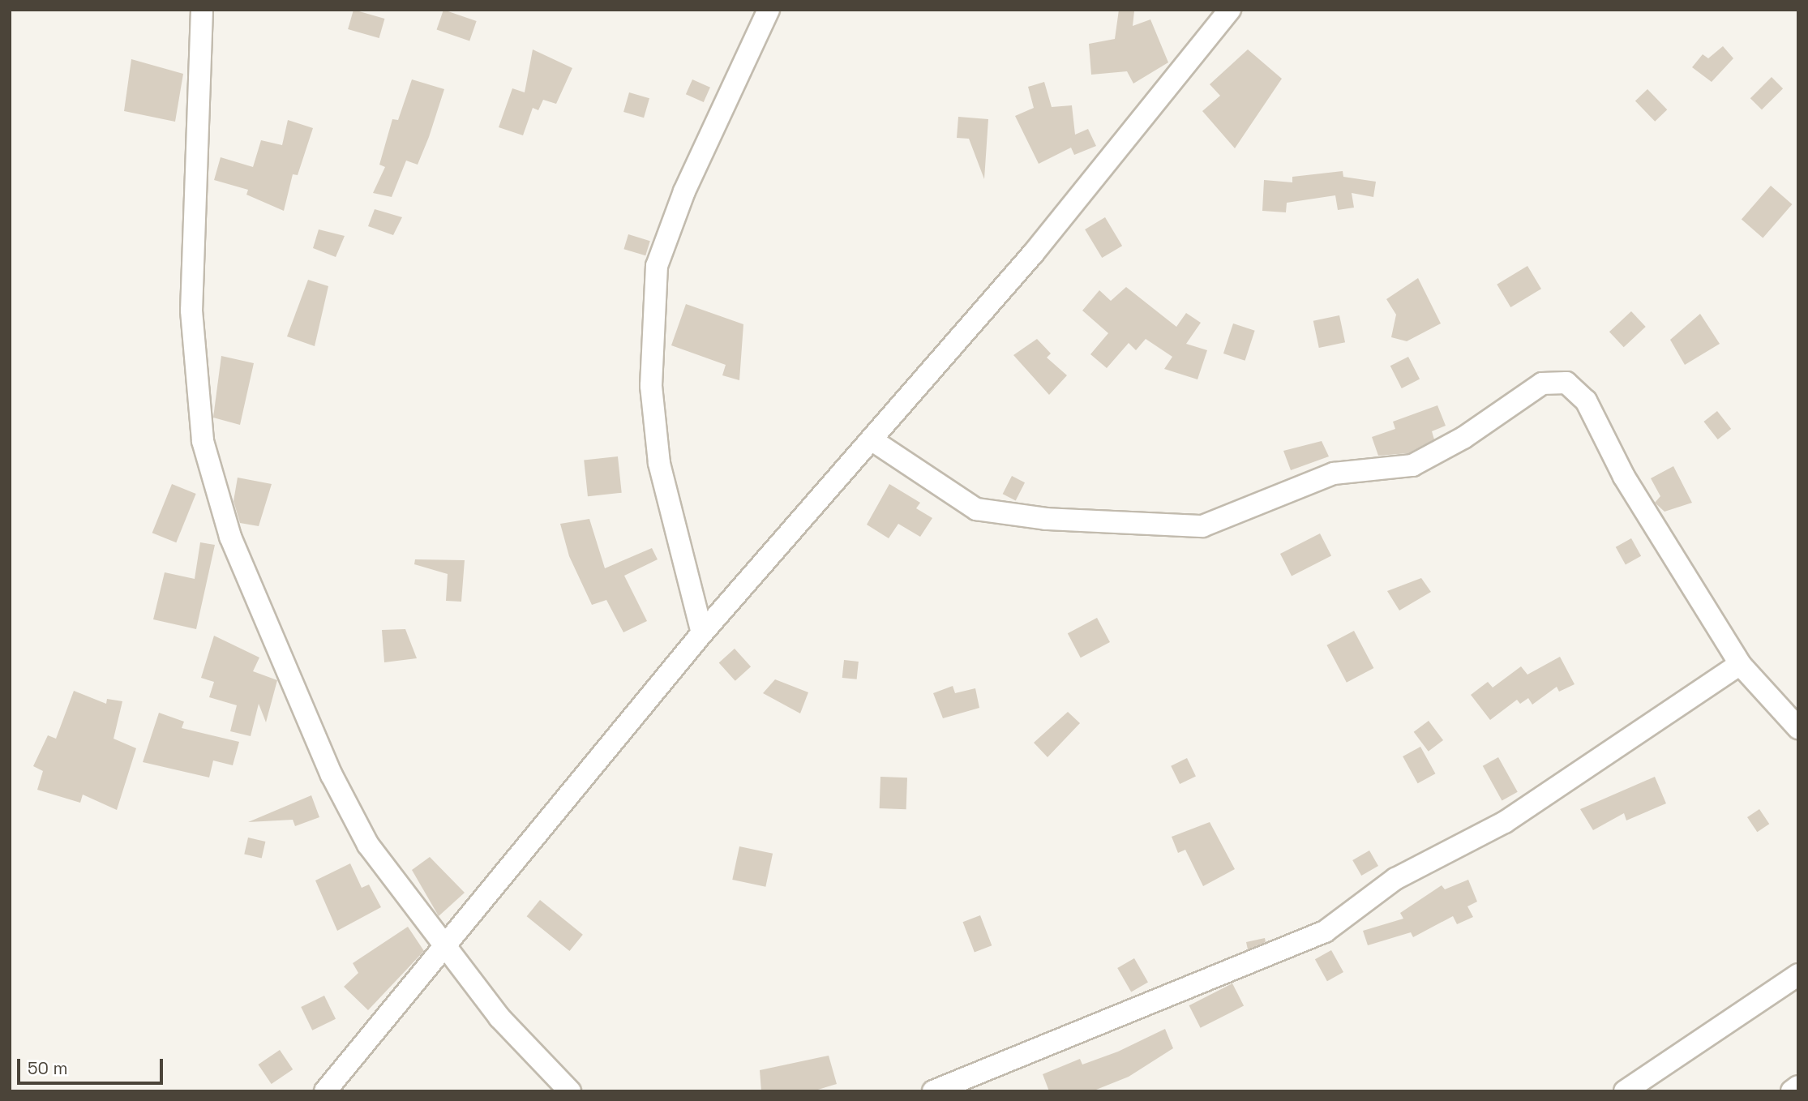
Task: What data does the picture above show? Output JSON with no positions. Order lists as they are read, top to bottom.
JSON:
{
  "scale_bar": "50 m"
}
